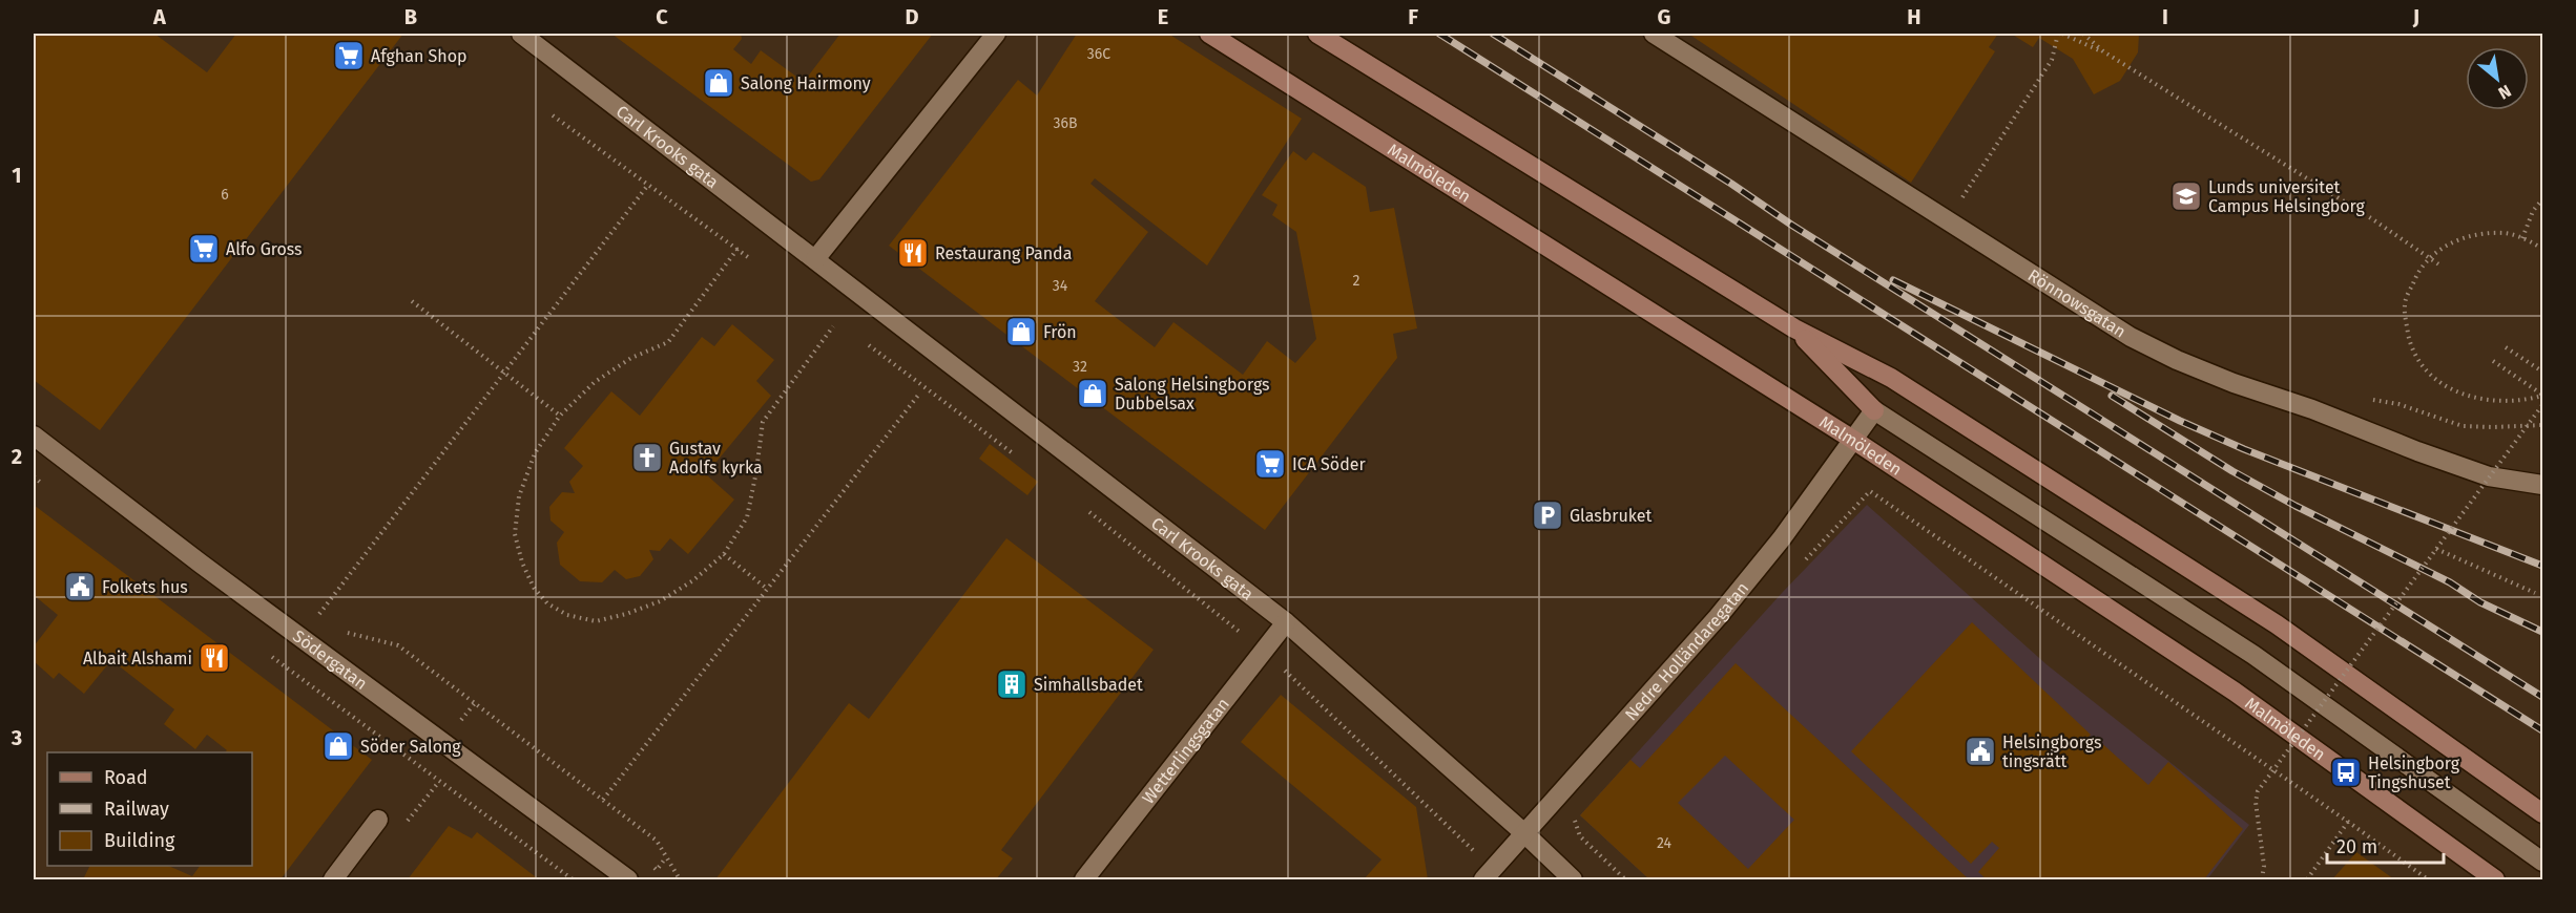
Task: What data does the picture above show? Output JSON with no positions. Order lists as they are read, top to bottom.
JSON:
{
  "streets": {
    "main road": ["Malmöleden"],
    "street": [
      "Carl Krooks gata",
      "Rönnowsgatan",
      "Nedre Holländaregatan",
      "Södergatan",
      "Wetterlingsgatan"
    ]
  },
  "crossings": [
    ["Carl Krooks gata", "Nedre Holländaregatan"],
    ["Carl Krooks gata", "Wetterlingsgatan"],
    ["Malmöleden", "Nedre Holländaregatan"]
  ],
  "places": {
    "supermarket": ["Afghan Shop", "Alfo Gross", "ICA Söder"],
    "shop": [
      "Salong Hairmony",
      "Frön",
      "Salong Helsingborgs Dubbelsax",
      "Söder Salong"
    ],
    "school or university": ["Lunds universitet Campus Helsingborg"],
    "restaurant": ["Restaurang Panda", "Albait Alshami"],
    "church": ["Gustav Adolfs kyrka"],
    "parking": ["Glasbruket"],
    "public building": ["Folkets hus", "Helsingborgs tingsrätt"],
    "building": ["Simhallsbadet"],
    "bus stop": ["Helsingborg Tingshuset"]
  },
  "house_numbers": [
    "36C",
    "36B",
    "6",
    "2",
    "34",
    "32",
    "24"
  ],
  "legend": ["Road", "Railway", "Building"],
  "scale_bar": "20 m",
  "north": "bottom right",
  "grid": {
    "columns": [
      "A",
      "B",
      "C",
      "D",
      "E",
      "F",
      "G",
      "H",
      "I",
      "J"
    ],
    "rows": ["1", "2", "3"]
  }
}
